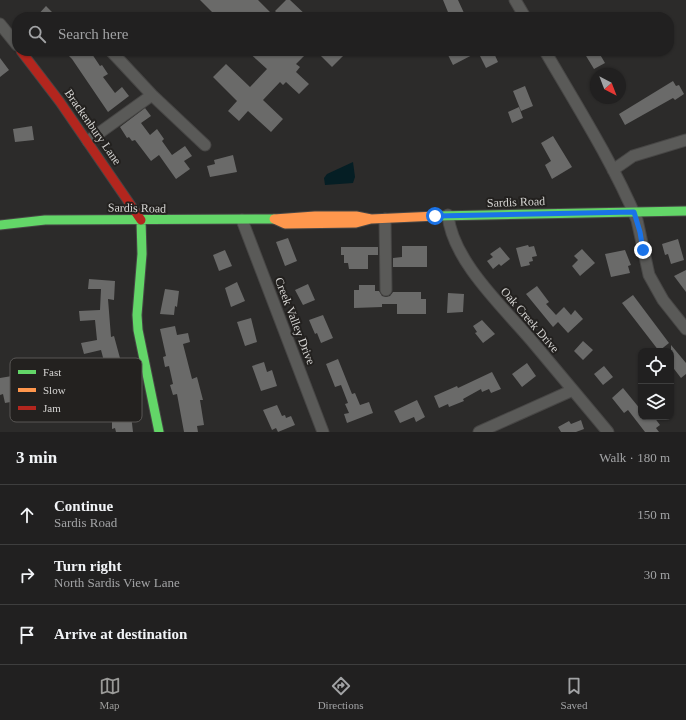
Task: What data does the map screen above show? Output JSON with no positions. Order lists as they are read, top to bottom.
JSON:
{
  "streets": {
    "main road": ["Brackenbury Lane", "Sardis Road"],
    "street": ["Oak Creek Drive", "Creek Valley Drive"]
  },
  "crossings": [
    ["Brackenbury Lane", "Sardis Road"],
    ["Sardis Road", "Oak Creek Drive"],
    ["Sardis Road", "Creek Valley Drive"]
  ],
  "legend": ["Fast", "Slow", "Jam"],
  "north": "bottom right",
  "page": {
    "search": "Search here",
    "heading": ["3 min", "Walk · 180 m"],
    "list": [
      ["Continue", "Sardis Road", "150 m"],
      ["Turn right", "North Sardis View Lane", "30 m"],
      "Arrive at destination"
    ],
    "nav": ["Map", "Directions", "Saved"]
  }
}
